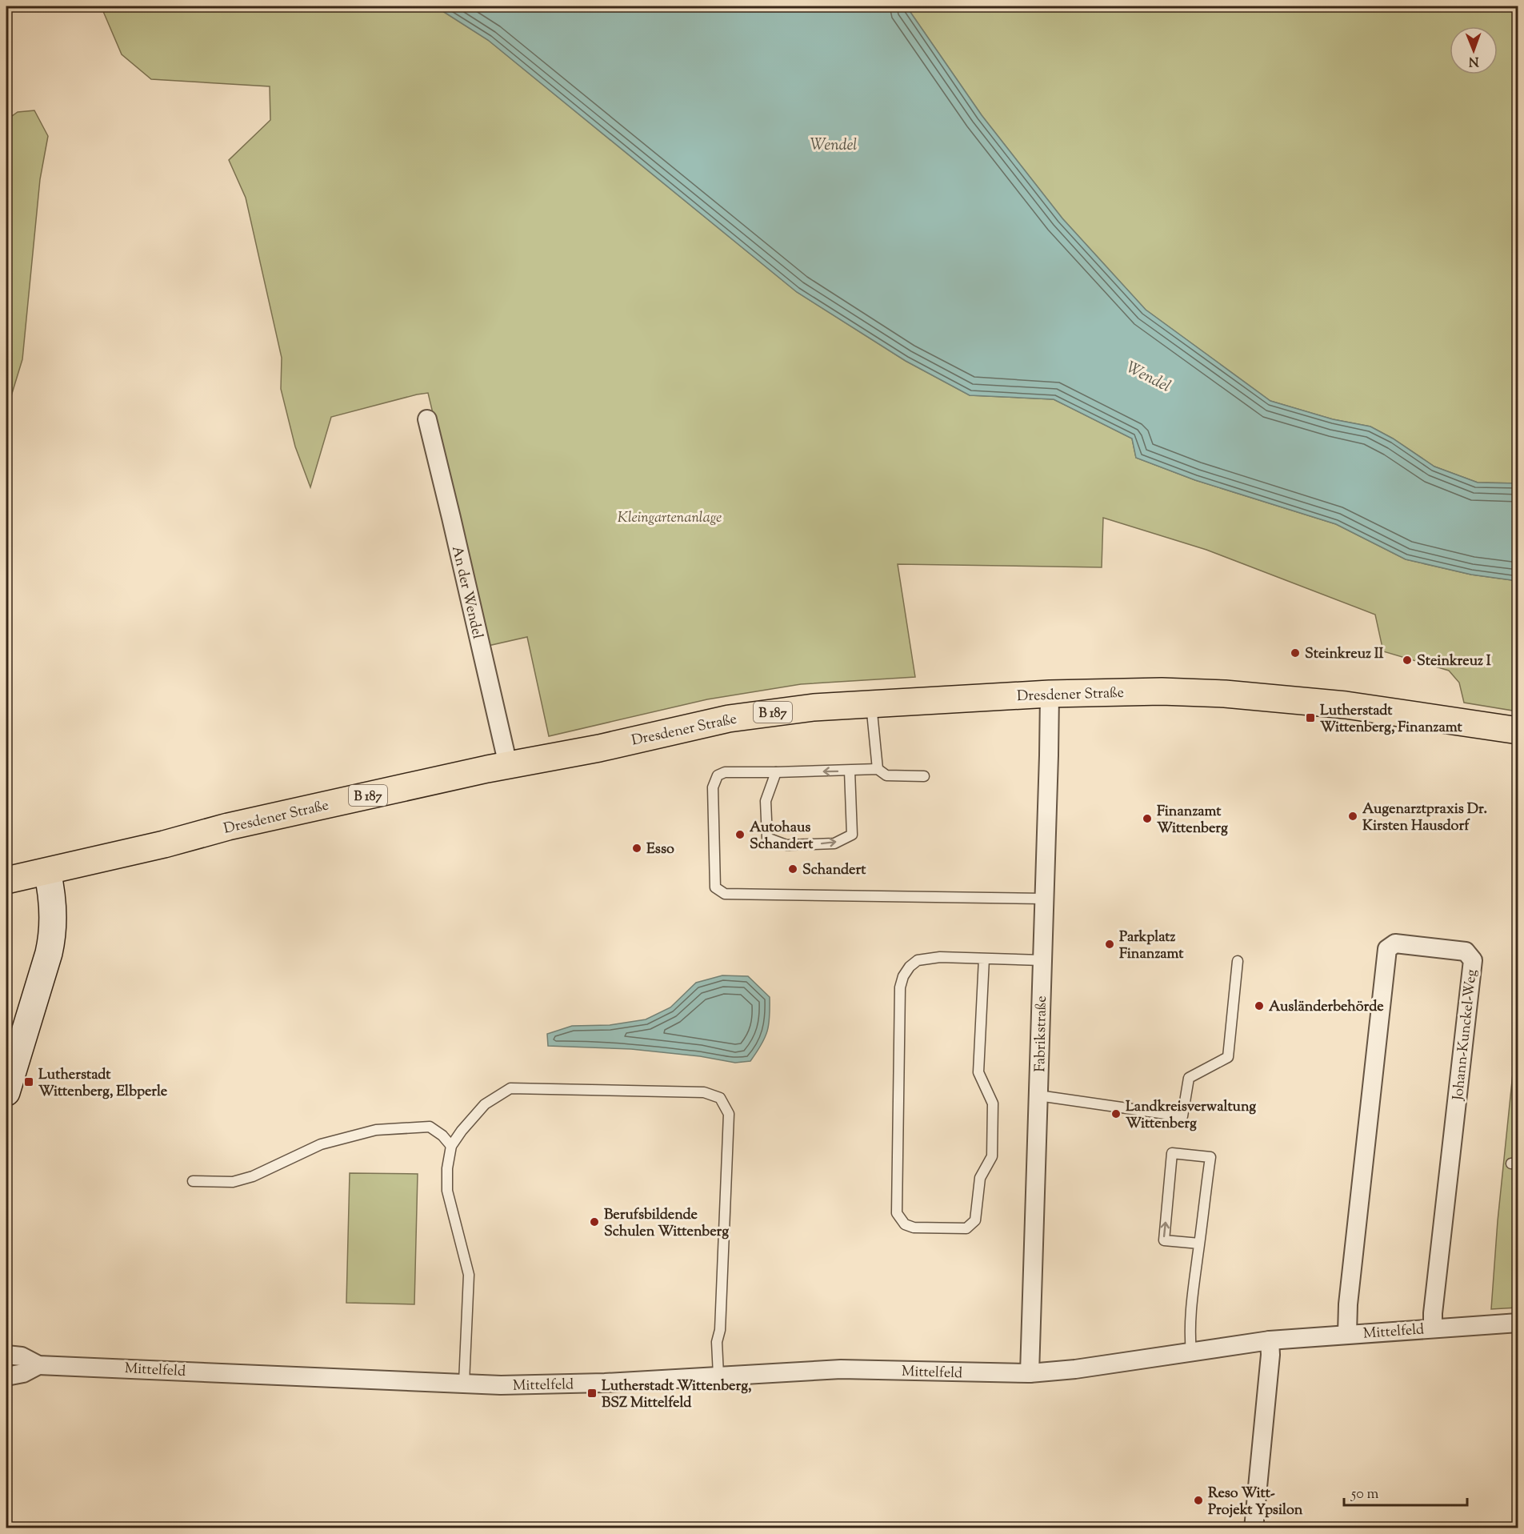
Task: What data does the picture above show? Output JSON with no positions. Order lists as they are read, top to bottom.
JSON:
{
  "streets": {
    "main road": ["Dresdener Straße", "B 187"],
    "street": [
      "An der Wendel",
      "Fabrikstraße",
      "Johann-Kunckel-Weg",
      "Mittelfeld"
    ]
  },
  "crossings": [
    ["An der Wendel", "Dresdener Straße"],
    ["Dresdener Straße", "Fabrikstraße"],
    ["Fabrikstraße", "Mittelfeld"],
    ["Johann-Kunckel-Weg", "Mittelfeld"]
  ],
  "water": ["Wendel"],
  "parks": ["Kleingartenanlage"],
  "places": {
    "other": [
      "Steinkreuz II",
      "Steinkreuz I",
      "Augenarztpraxis Dr. Kirsten Hausdorf",
      "Finanzamt Wittenberg",
      "Autohaus Schandert",
      "Esso",
      "Schandert",
      "Parkplatz Finanzamt",
      "Ausländerbehörde",
      "Landkreisverwaltung Wittenberg",
      "Berufsbildende Schulen Wittenberg",
      "Reso Witt- Projekt Ypsilon"
    ],
    "transit": ["Lutherstadt Wittenberg, Finanzamt", "Lutherstadt Wittenberg, Elbperle", "Lutherstadt Wittenberg, BSZ Mittelfeld"]
  },
  "scale_bar": "50 m",
  "north": "bottom"
}
